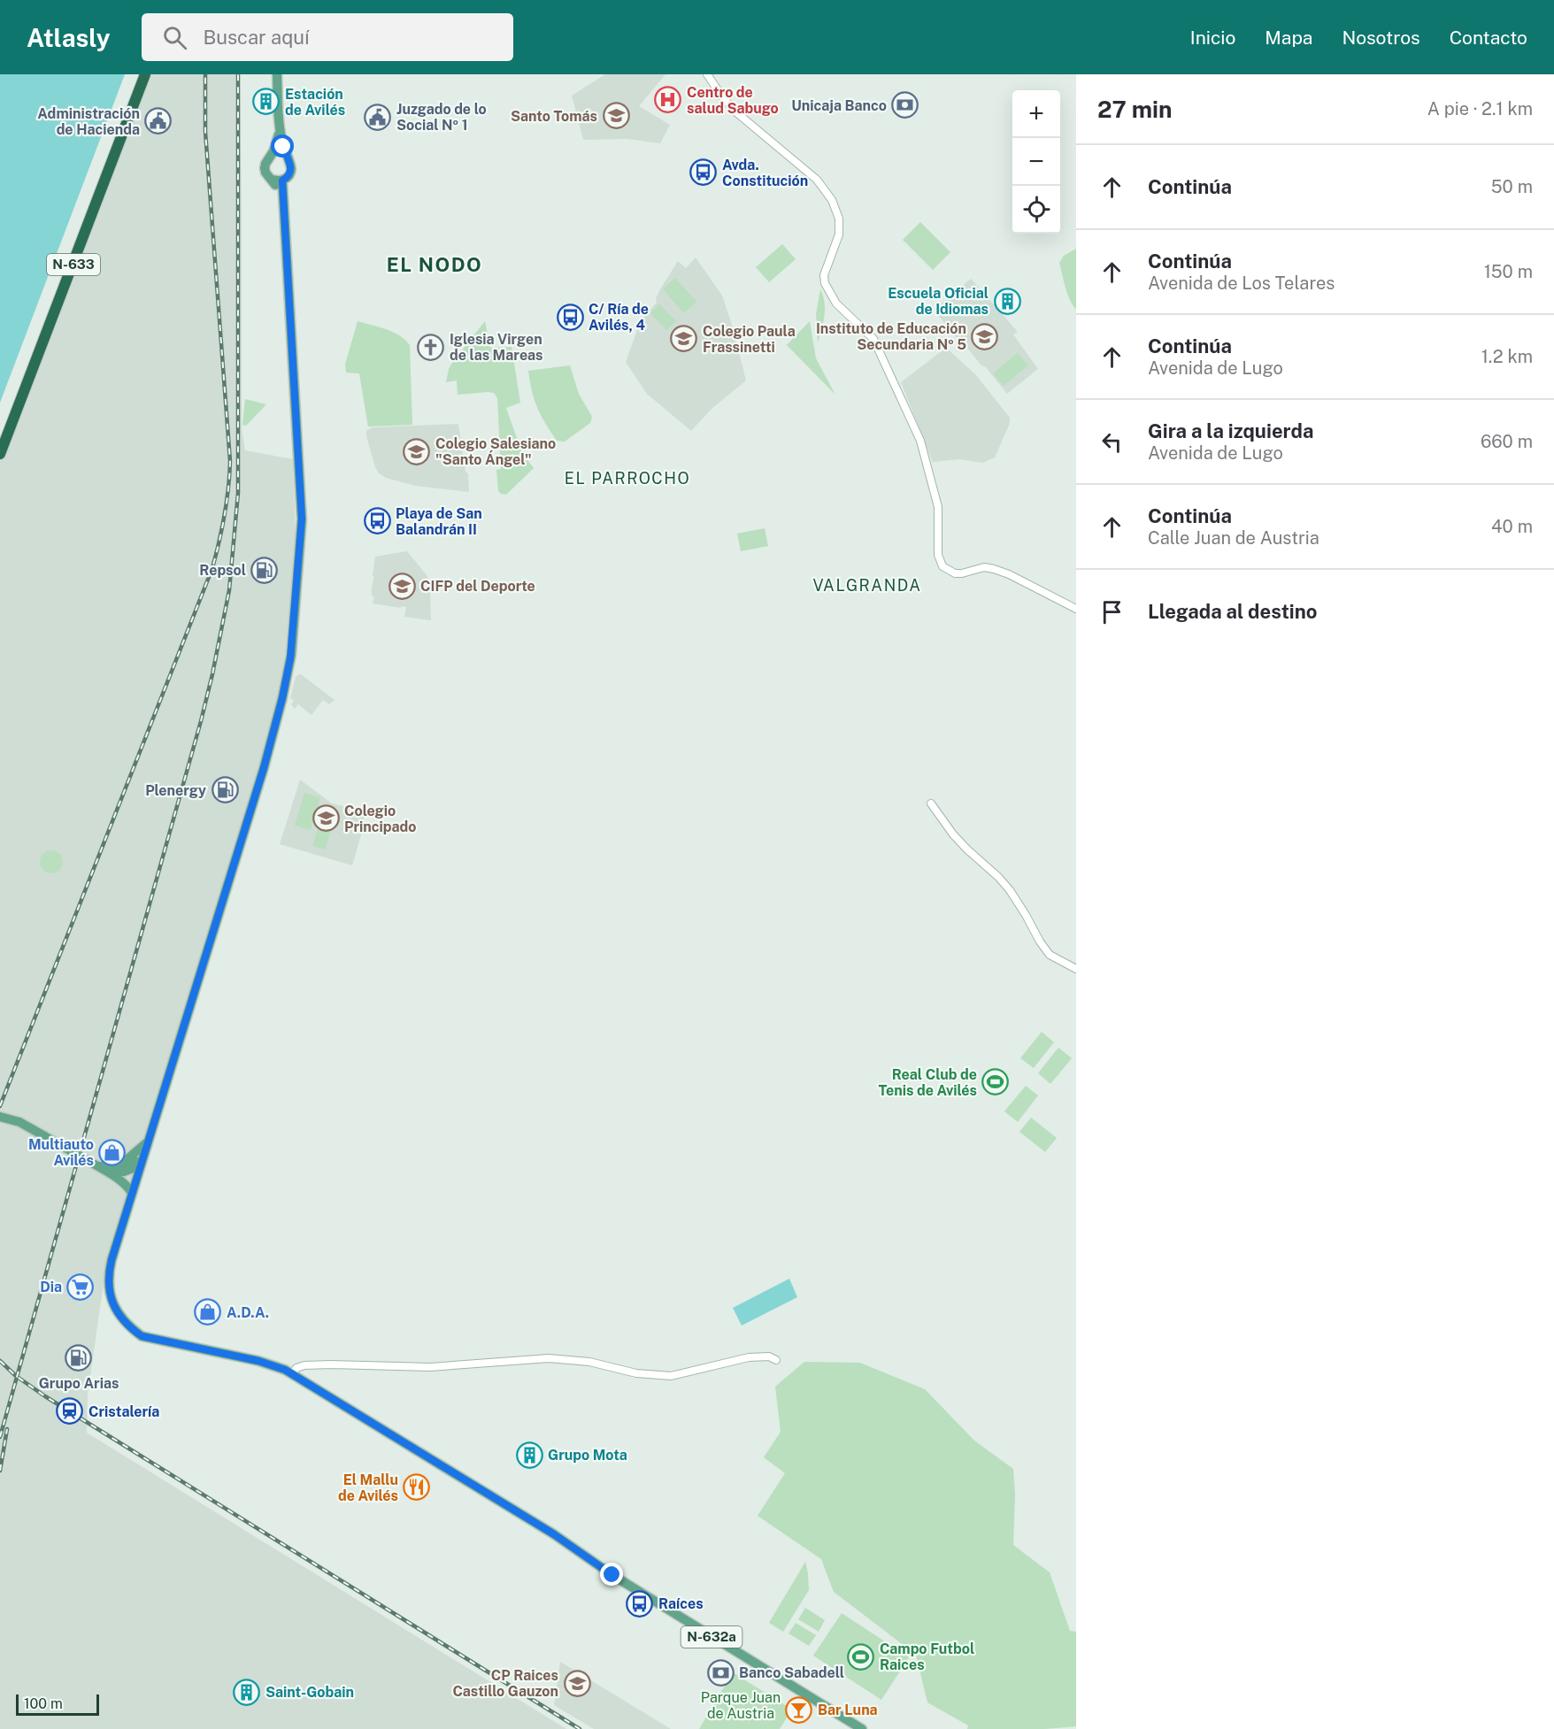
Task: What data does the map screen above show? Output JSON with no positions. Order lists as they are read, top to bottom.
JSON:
{
  "streets": {
    "highway": ["N-633"],
    "main road": ["N-632a"]
  },
  "districts": ["EL NODO", "EL PARROCHO", "VALGRANDA"],
  "parks": ["Parque Juan de Austria"],
  "places": {
    "hospital": ["Centro de salud Sabugo"],
    "building": [
      "Estación de Avilés",
      "Escuela Oficial de Idiomas",
      "Grupo Mota",
      "Saint-Gobain"
    ],
    "bank": ["Unicaja Banco", "Banco Sabadell"],
    "school or university": [
      "Santo Tomás",
      "Instituto de Educación Secundaria Nº 5",
      "Colegio Paula Frassinetti",
      "Colegio Salesiano \"Santo Ángel\"",
      "CIFP del Deporte",
      "Colegio Principado",
      "CP Raices Castillo Gauzon"
    ],
    "public building": ["Juzgado de lo Social Nº 1", "Administración de Hacienda"],
    "bus stop": [
      "Avda. Constitución",
      "C/ Ría de Avilés, 4",
      "Playa de San Balandrán II",
      "Raíces"
    ],
    "church": ["Iglesia Virgen de las Mareas"],
    "fuel station": ["Repsol", "Plenergy", "Grupo Arias"],
    "sports": ["Real Club de Tenis de Avilés", "Campo Futbol Raices"],
    "shop": ["Multiauto Avilés", "A.D.A."],
    "supermarket": ["Dia"],
    "station": ["Cristalería"],
    "restaurant": ["El Mallu de Avilés"],
    "bar": ["Bar Luna"]
  },
  "scale_bar": "100 m",
  "page": {
    "header": "Atlasly",
    "search": "Buscar aquí",
    "nav": [
      "Inicio",
      "Mapa",
      "Nosotros",
      "Contacto"
    ],
    "heading": ["27 min", "A pie · 2.1 km"],
    "map_buttons": ["+", "−"],
    "list": [
      ["Continúa", "50 m"],
      ["Continúa", "Avenida de Los Telares", "150 m"],
      ["Continúa", "Avenida de Lugo", "1.2 km"],
      ["Gira a la izquierda", "Avenida de Lugo", "660 m"],
      ["Continúa", "Calle Juan de Austria", "40 m"],
      "Llegada al destino"
    ],
    "scale": "100 m"
  }
}
